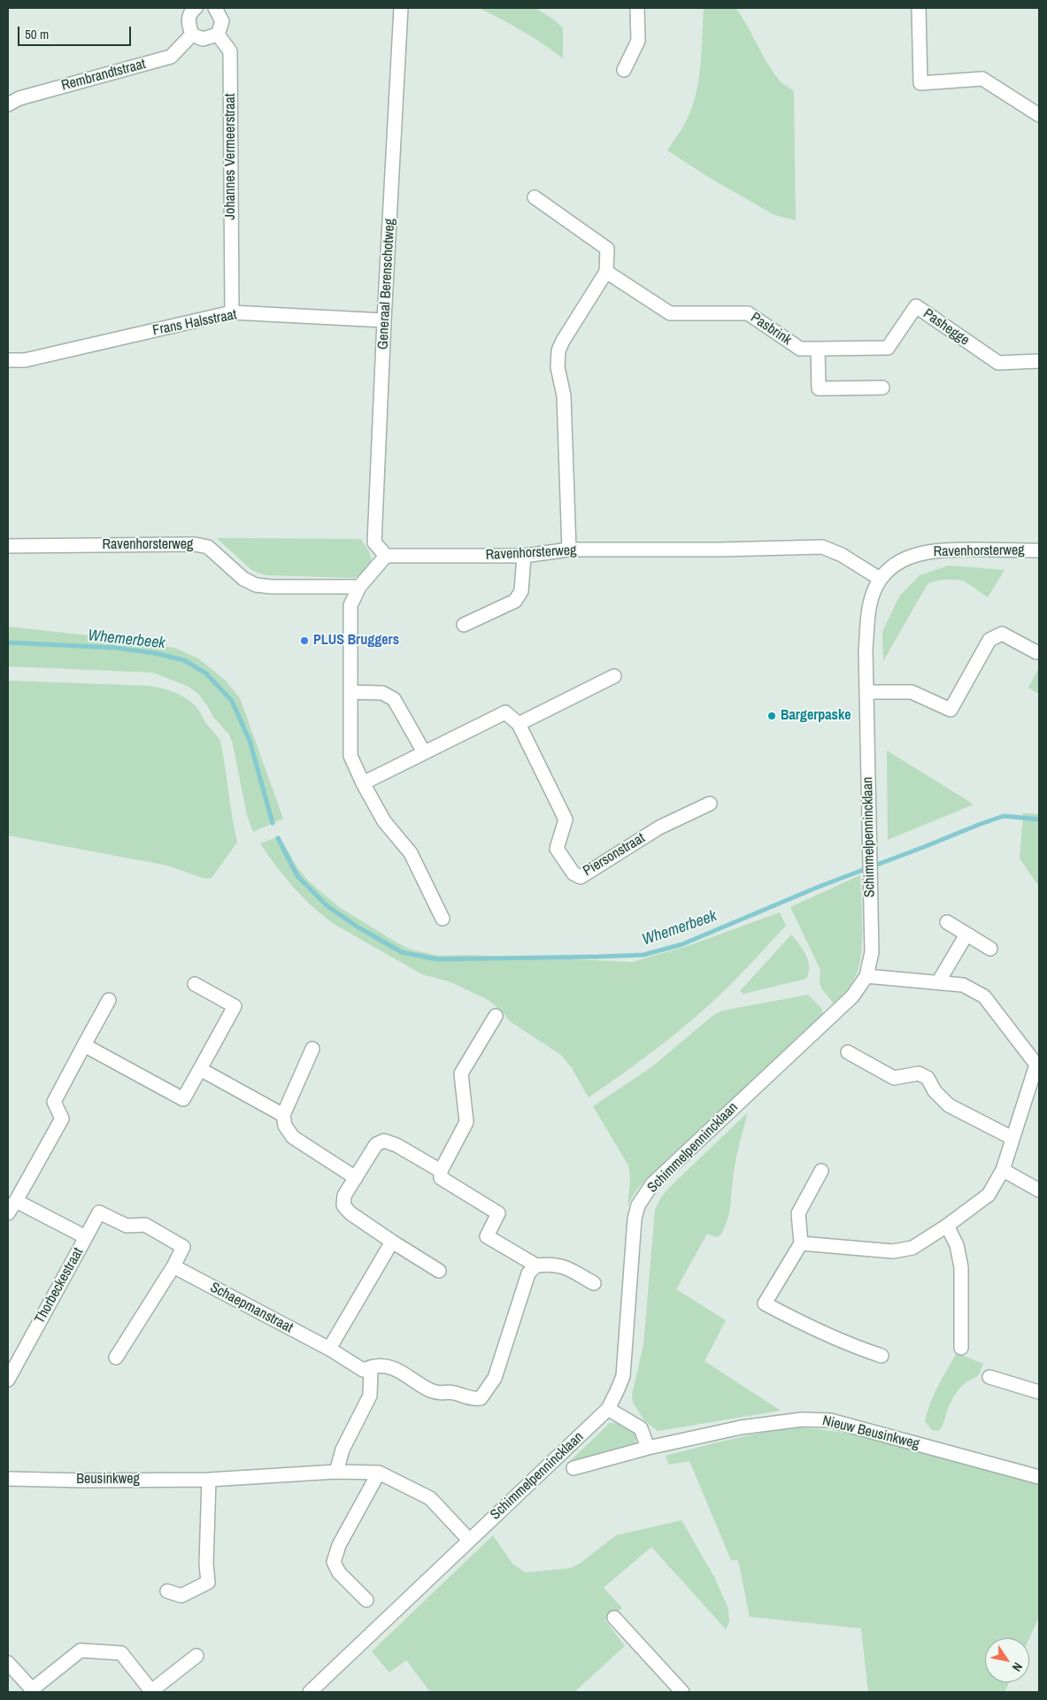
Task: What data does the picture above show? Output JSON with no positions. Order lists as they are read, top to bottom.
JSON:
{
  "streets": {
    "street": [
      "Rembrandtstraat",
      "Johannes Vermeerstraat",
      "Generaal Berenschotweg",
      "Frans Halsstraat",
      "Pashegge",
      "Pasbrink",
      "Ravenhorsterweg",
      "Schimmelpennincklaan",
      "Piersonstraat",
      "Thorbeckestraat",
      "Schaepmanstraat",
      "Nieuw Beusinkweg",
      "Beusinkweg"
    ]
  },
  "crossings": [
    ["Johannes Vermeerstraat", "Frans Halsstraat"],
    ["Generaal Berenschotweg", "Frans Halsstraat"],
    ["Generaal Berenschotweg", "Ravenhorsterweg"],
    ["Pashegge", "Pasbrink"],
    ["Ravenhorsterweg", "Schimmelpennincklaan"]
  ],
  "water": ["Whemerbeek"],
  "places": ["PLUS Bruggers", "Bargerpaske"],
  "scale_bar": "50 m",
  "north": "bottom right"
}
